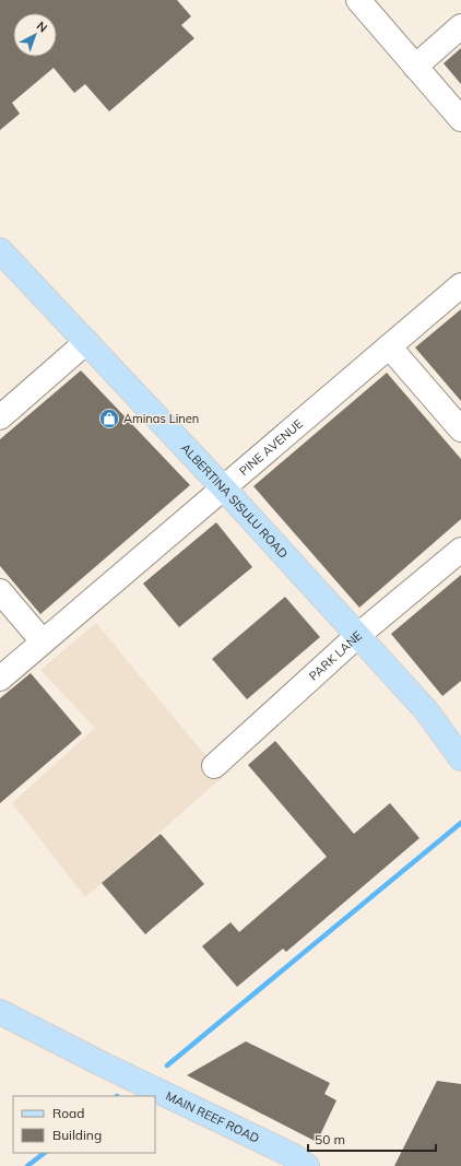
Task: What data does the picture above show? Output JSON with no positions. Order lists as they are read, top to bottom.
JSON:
{
  "streets": {
    "main road": ["ALBERTINA SISULU ROAD", "MAIN REEF ROAD"],
    "street": ["PINE AVENUE", "PARK LANE"]
  },
  "crossings": [
    ["PINE AVENUE", "ALBERTINA SISULU ROAD"],
    ["ALBERTINA SISULU ROAD", "PARK LANE"]
  ],
  "places": {
    "shop": ["Aminas Linen"]
  },
  "legend": ["Road", "Building"],
  "scale_bar": "50 m",
  "north": "top right"
}
